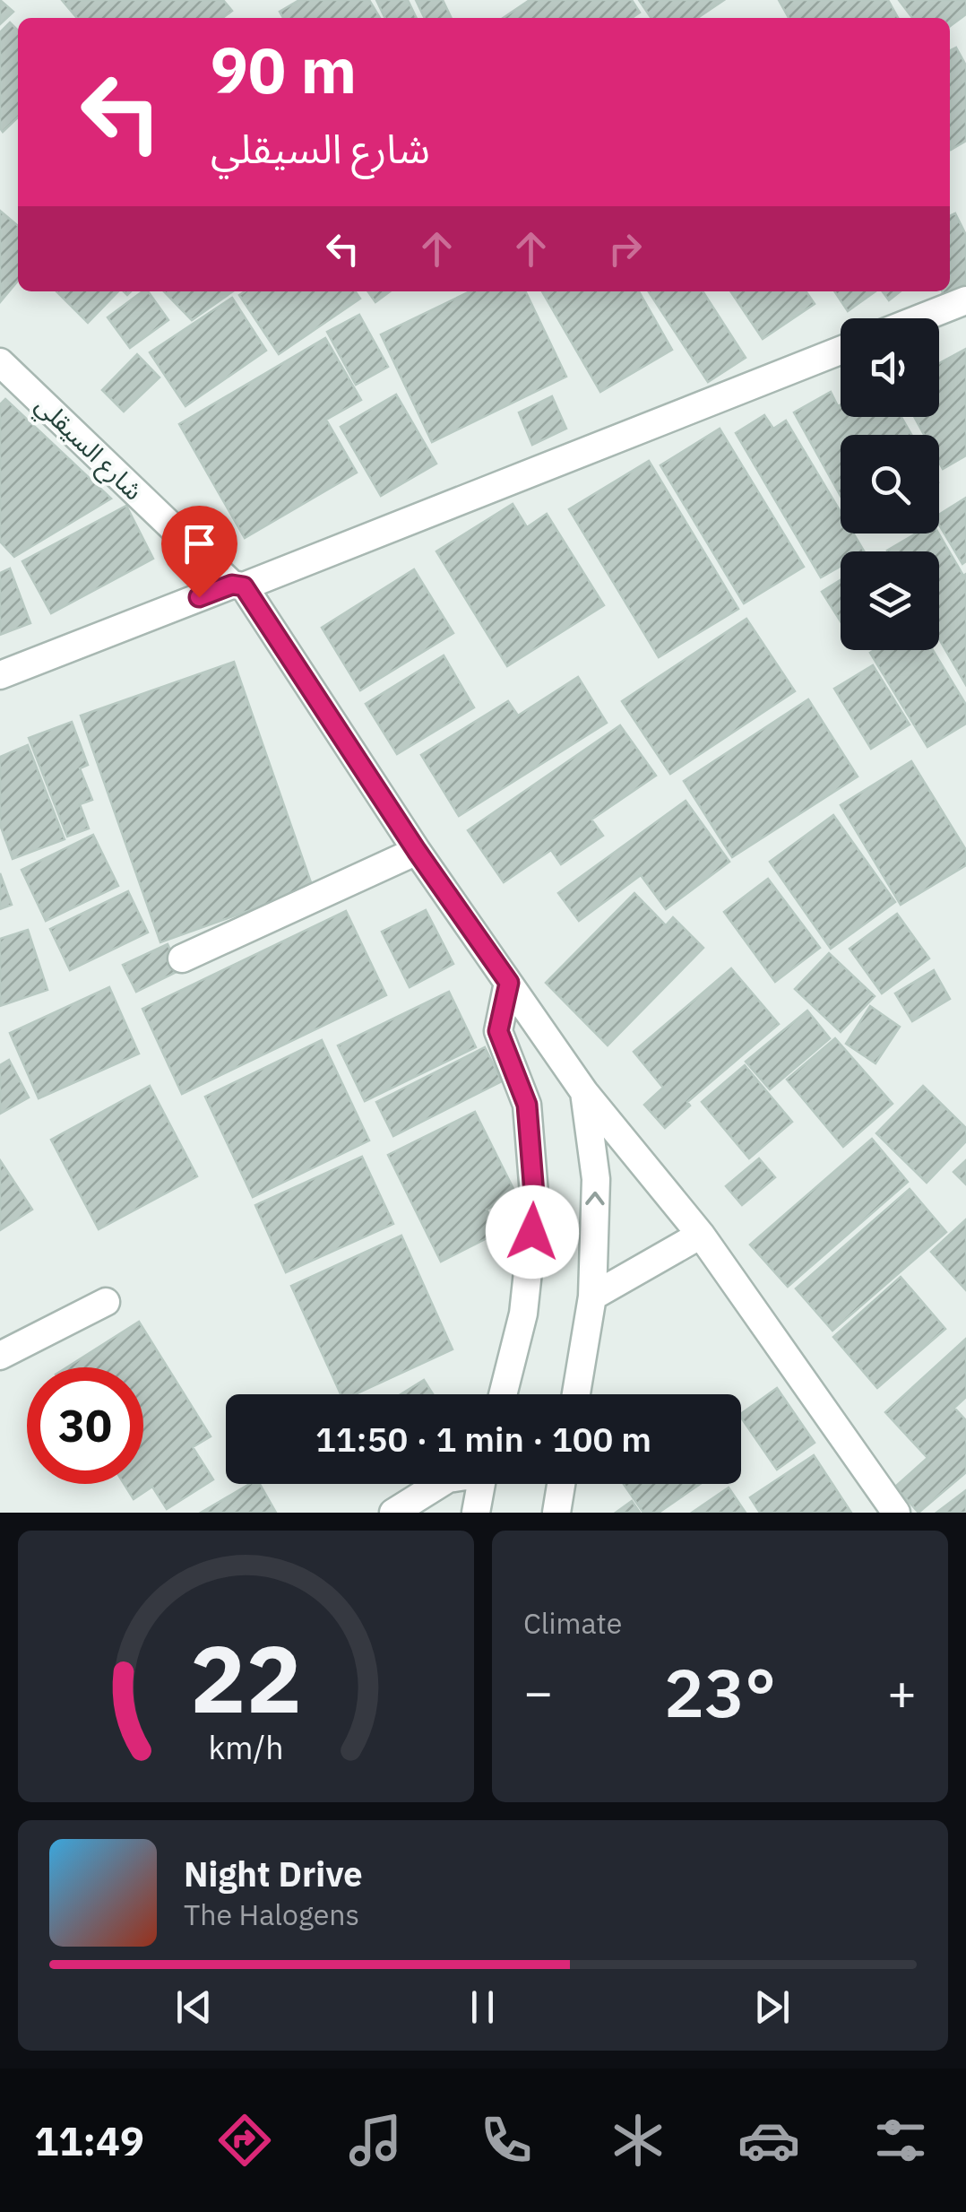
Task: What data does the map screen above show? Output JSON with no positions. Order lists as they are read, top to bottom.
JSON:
{
  "streets": {
    "street": ["شارع السيقلي"]
  },
  "page": {
    "turn": ["90 m", "شارع السيقلي"],
    "limit": "30",
    "trip": "11:50 · 1 min · 100 m",
    "tile": "Climate",
    "heat": ["−", "23°", "+"],
    "song": ["Night Drive", "The Halogens"],
    "tabs": "11:49",
    "gauge": ["22", "km/h"]
  }
}
